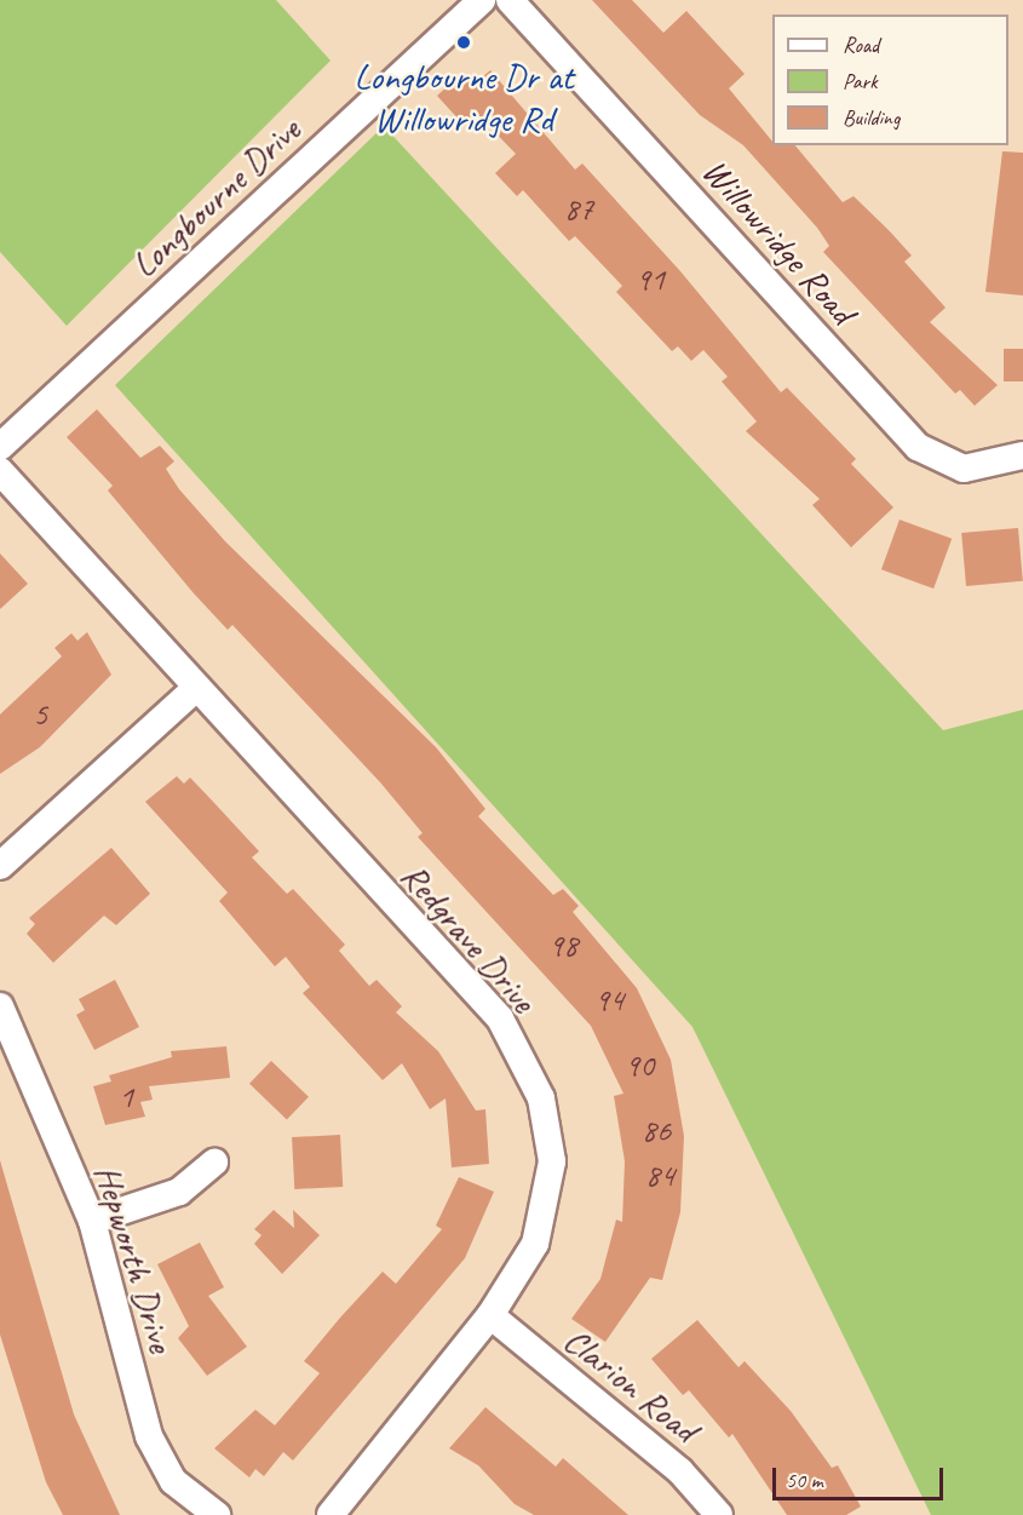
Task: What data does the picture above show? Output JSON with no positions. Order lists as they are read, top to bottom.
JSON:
{
  "streets": {
    "street": [
      "Longbourne Drive",
      "Willowridge Road",
      "Redgrave Drive",
      "Hepworth Drive",
      "Clarion Road"
    ]
  },
  "crossings": [
    ["Redgrave Drive", "Clarion Road"]
  ],
  "places": ["Longbourne Dr at Willowridge Rd"],
  "house_numbers": [
    "87",
    "91",
    "5",
    "98",
    "94",
    "90",
    "1",
    "86",
    "84"
  ],
  "legend": ["Road", "Park", "Building"],
  "scale_bar": "50 m"
}
